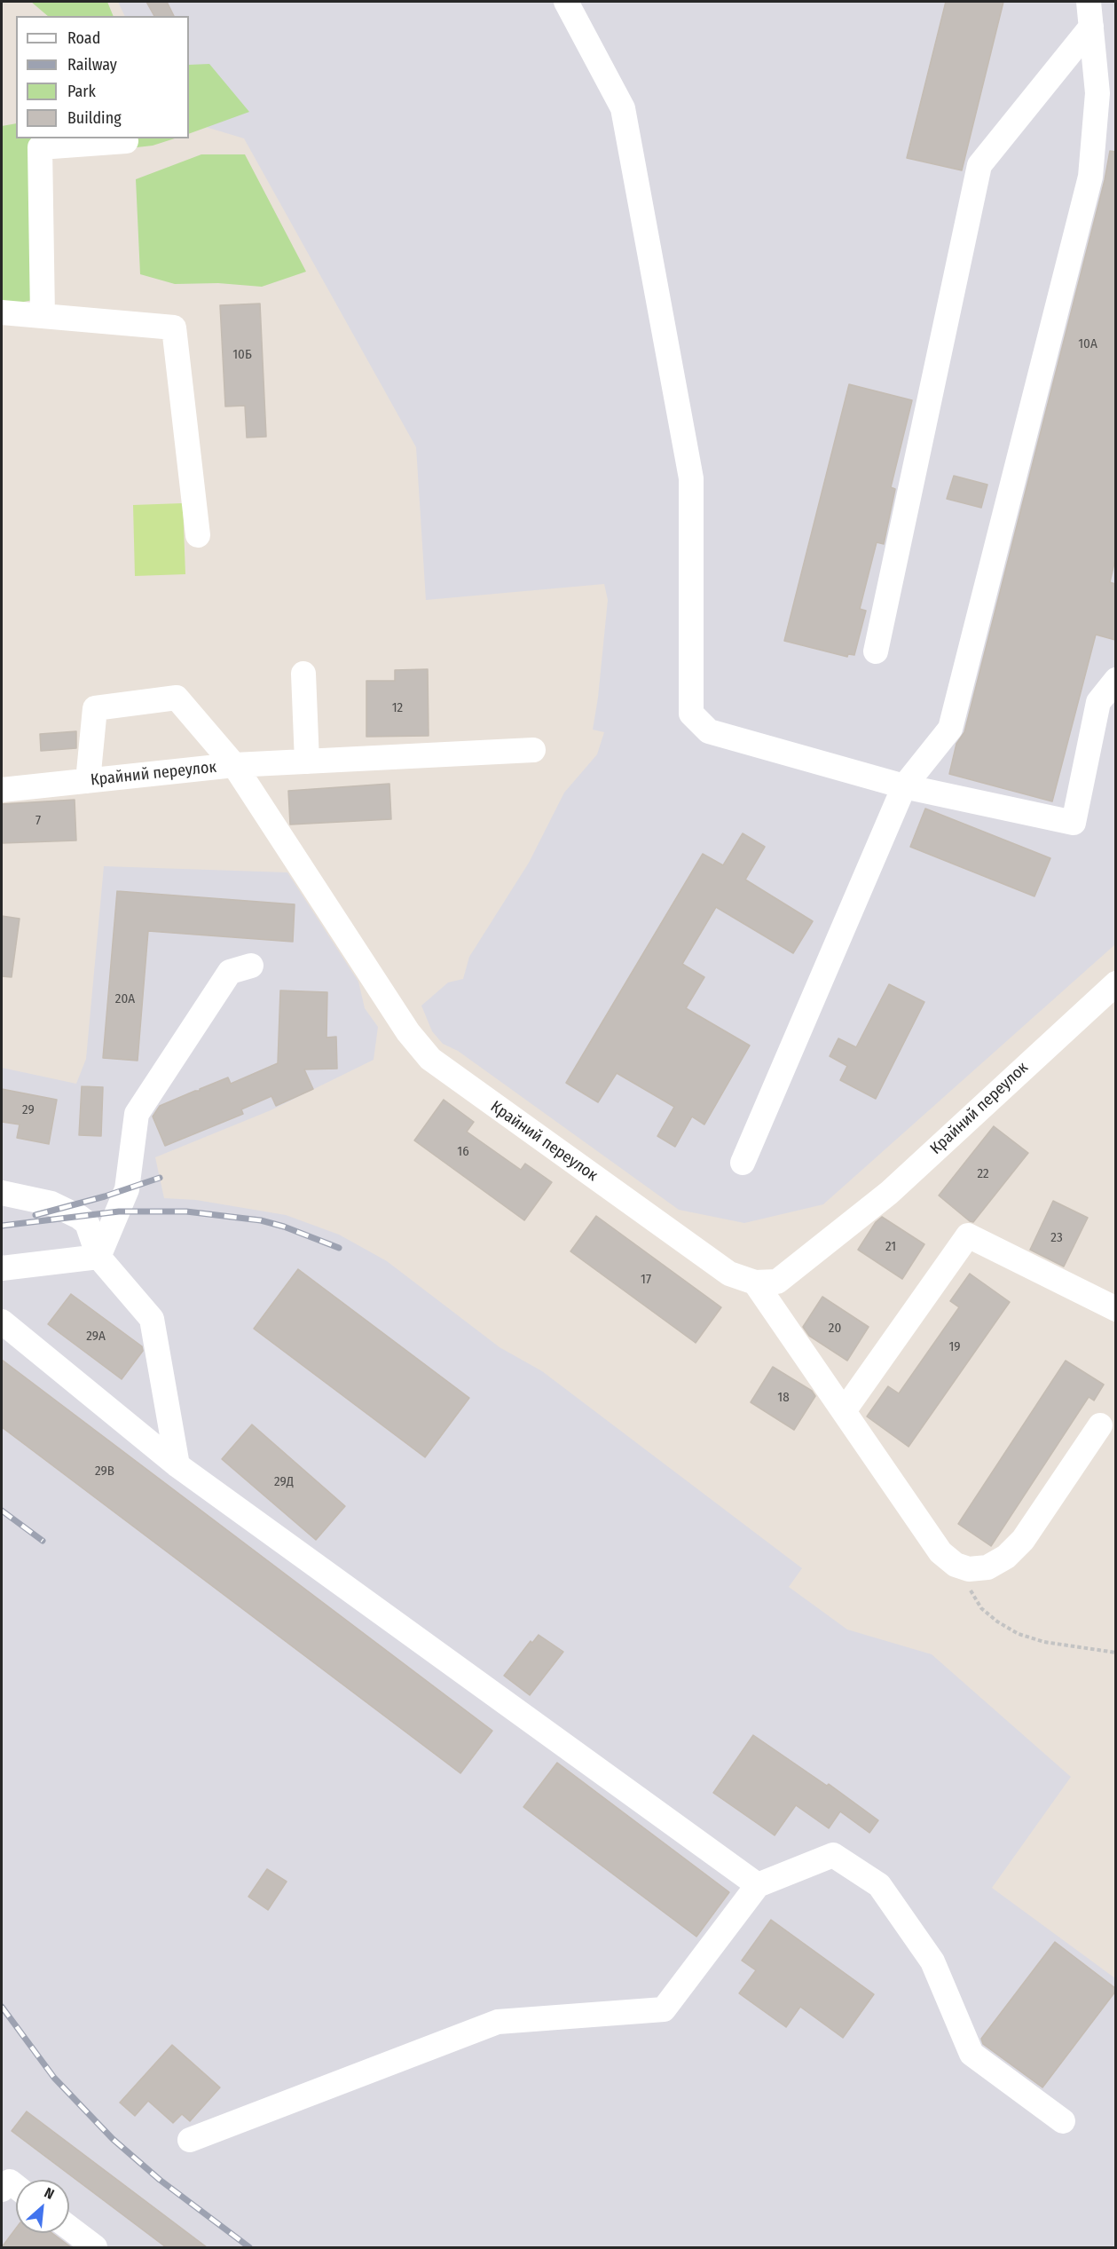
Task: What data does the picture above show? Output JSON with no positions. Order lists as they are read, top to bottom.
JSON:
{
  "streets": {
    "street": ["Крайний переулок"]
  },
  "house_numbers": [
    "10А",
    "10Б",
    "12",
    "7",
    "20А",
    "29",
    "16",
    "22",
    "23",
    "21",
    "17",
    "20",
    "29А",
    "19",
    "18",
    "29В",
    "29Д"
  ],
  "legend": [
    "Road",
    "Railway",
    "Park",
    "Building"
  ],
  "north": "top right"
}
